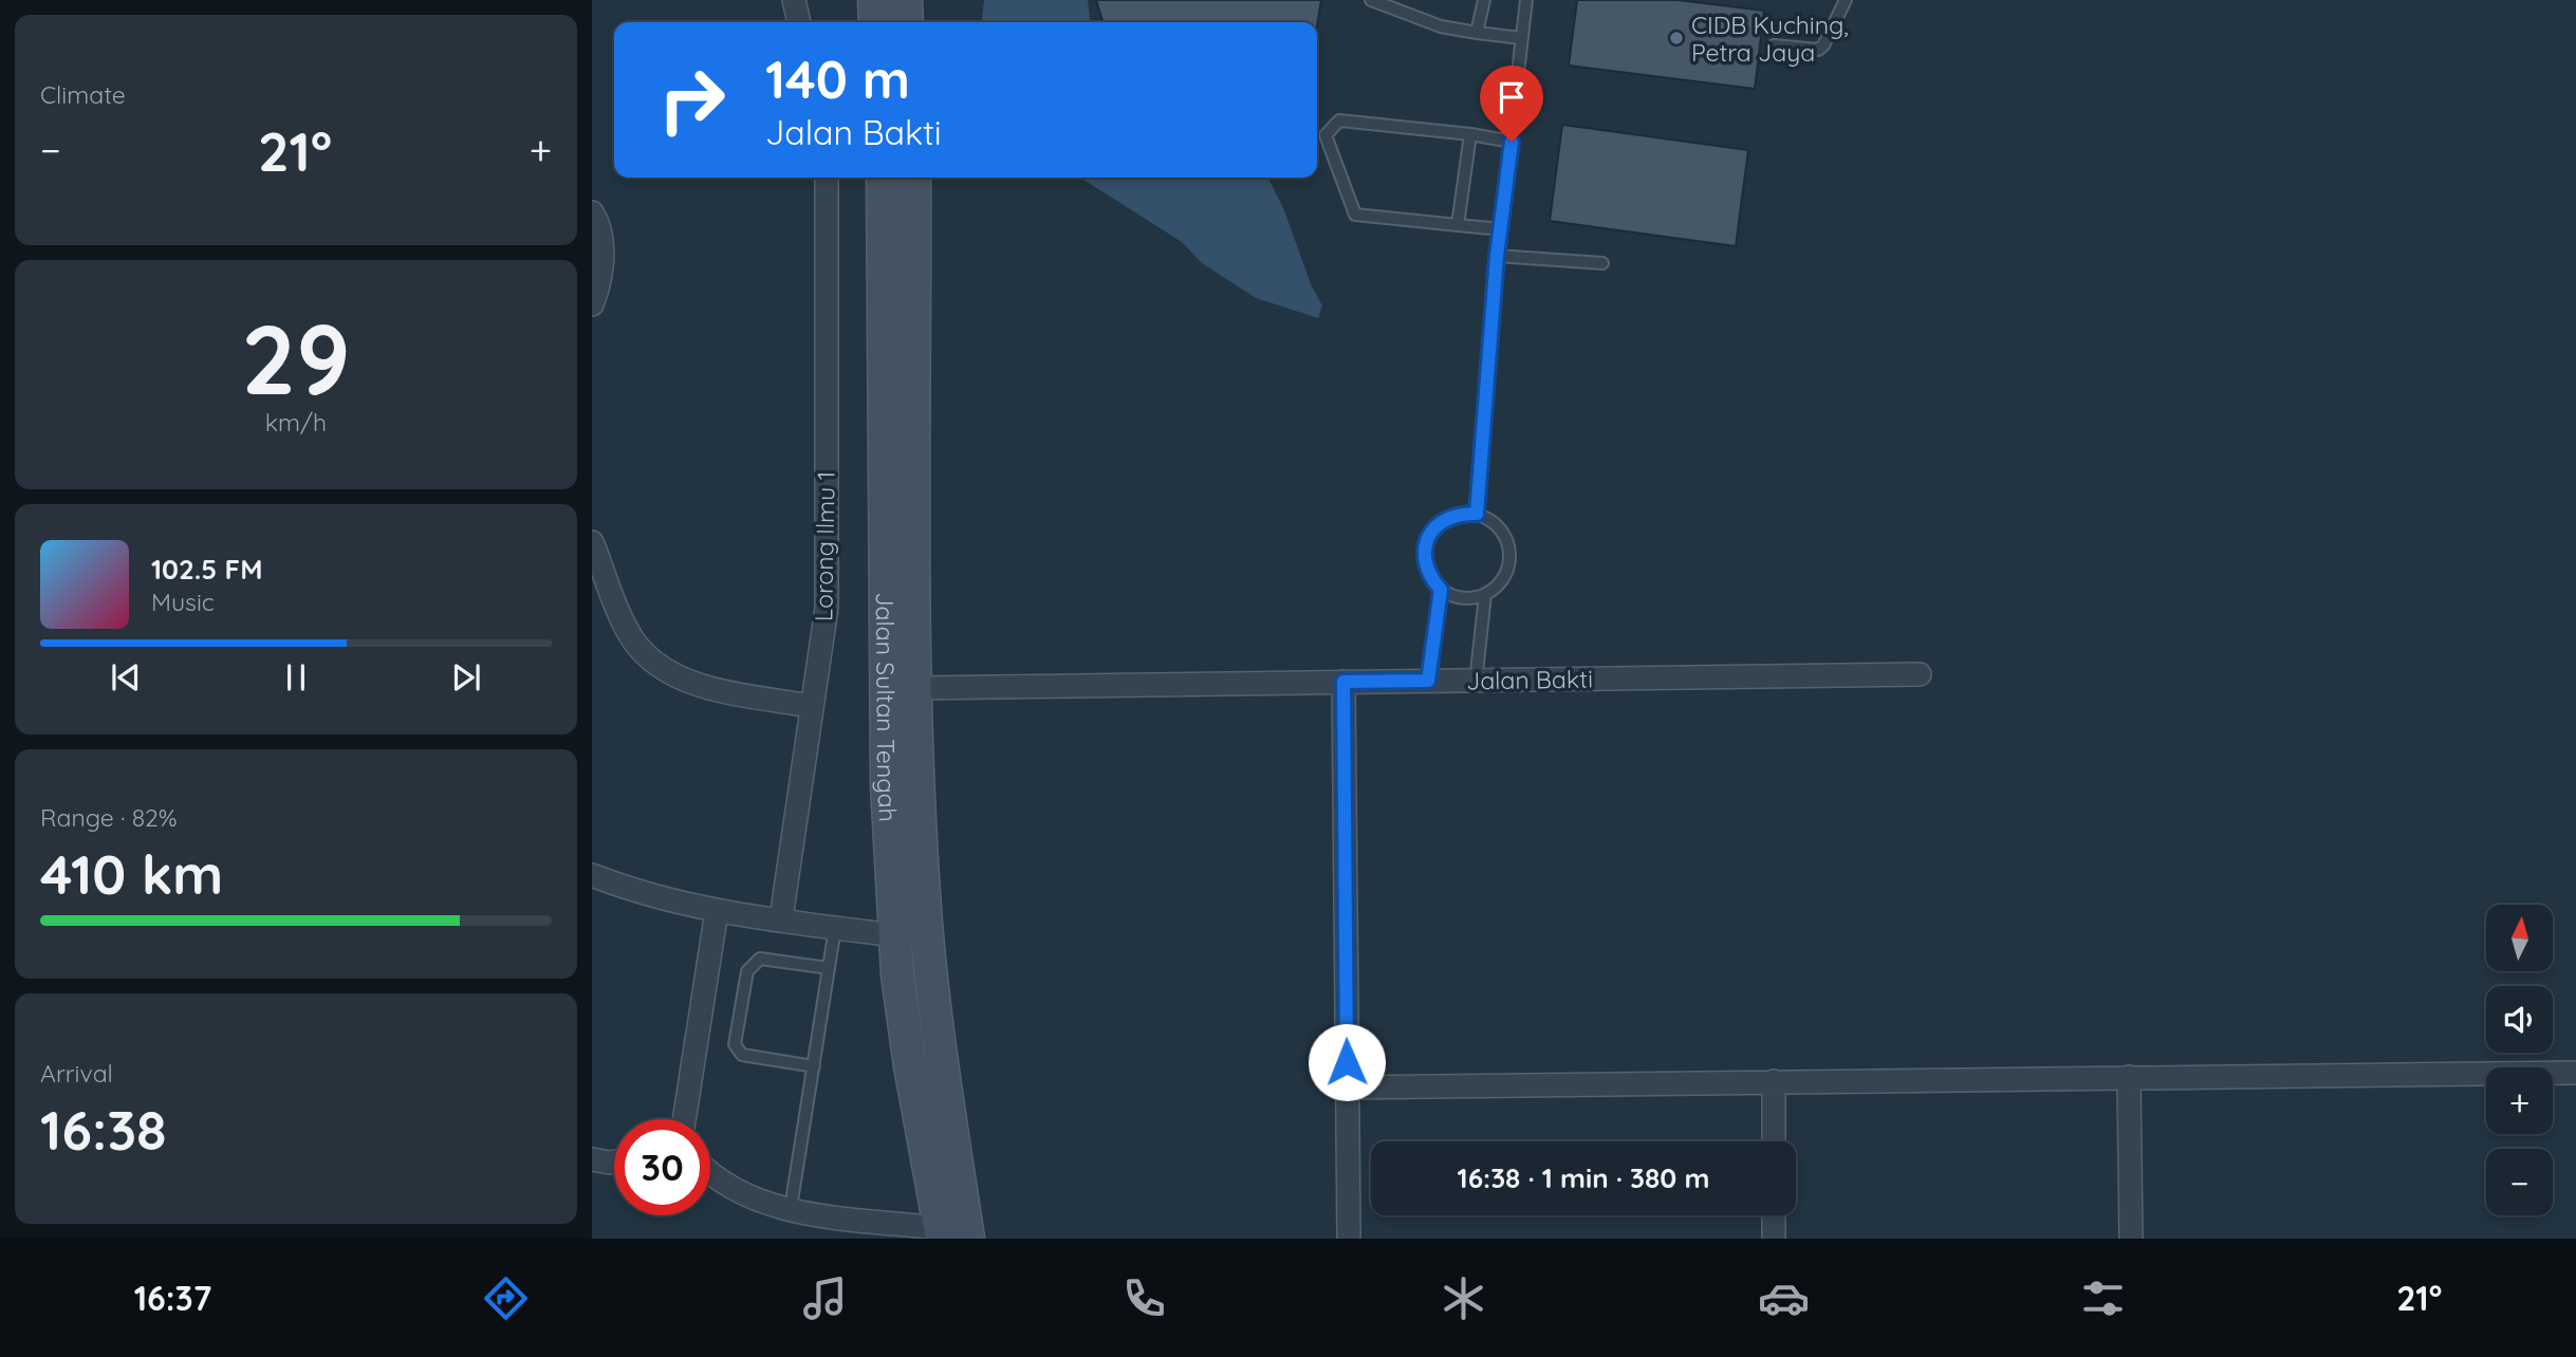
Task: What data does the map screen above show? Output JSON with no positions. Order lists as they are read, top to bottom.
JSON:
{
  "streets": {
    "main road": ["Jalan Sultan Tengah"],
    "street": ["Lorong Ilmu 1", "Jalan Bakti"]
  },
  "crossings": [
    ["Jalan Bakti", "Jalan Sultan Tengah"]
  ],
  "places": ["CIDB Kuching, Petra Jaya"],
  "north": "top",
  "page": {
    "tile": [
      "Climate",
      ["29", "km/h"],
      ["Range · 82%", "410 km"],
      ["Arrival", "16:38"]
    ],
    "turn": ["140 m", "Jalan Bakti"],
    "heat": ["−", "21°", "+"],
    "song": ["102.5 FM", "Music"],
    "map_buttons": ["+", "−"],
    "limit": "30",
    "trip": "16:38 · 1 min · 380 m",
    "tabs": ["16:37", "21°"]
  }
}
